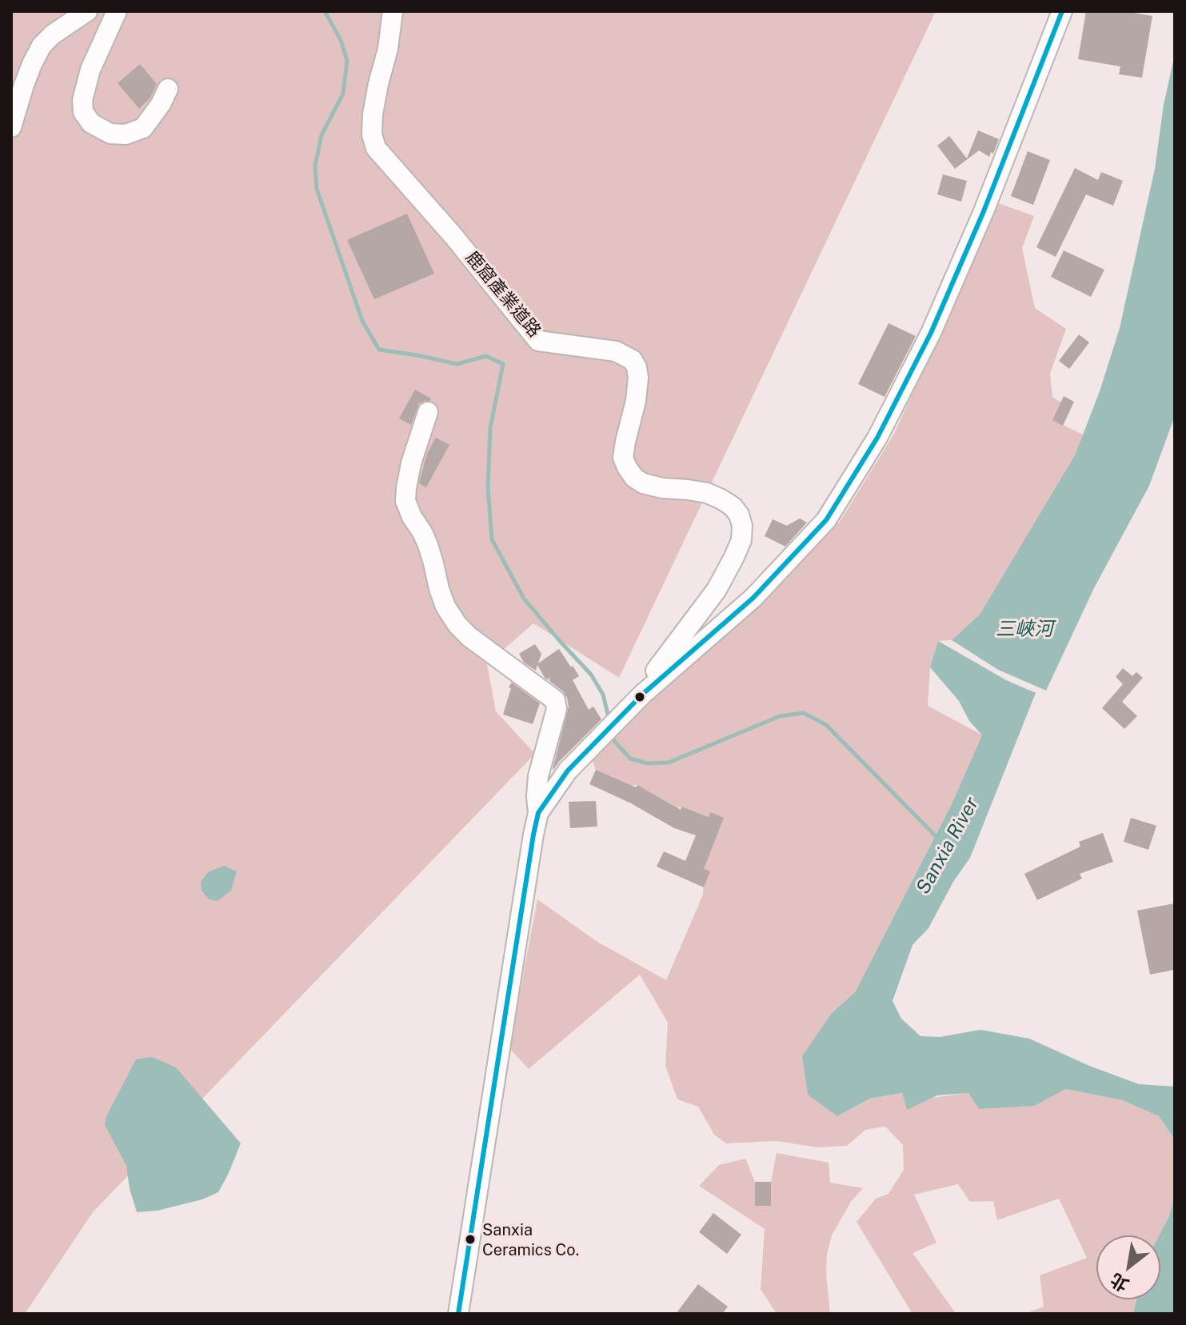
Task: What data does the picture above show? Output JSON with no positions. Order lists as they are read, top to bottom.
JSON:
{
  "streets": {
    "street": ["鹿窟產業道路"]
  },
  "water": ["三峽河", "Sanxia River"],
  "places": ["Sanxia Ceramics Co."],
  "north": "bottom left"
}
